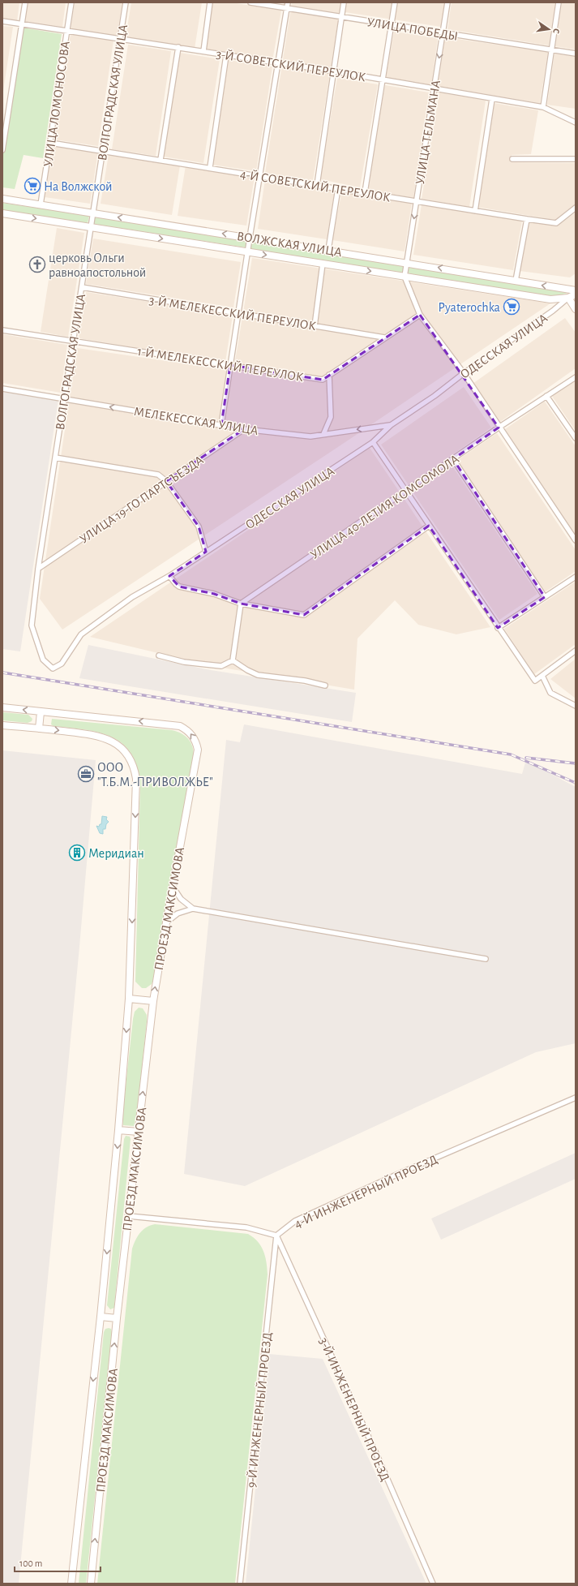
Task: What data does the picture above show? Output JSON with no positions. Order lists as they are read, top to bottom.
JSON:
{
  "streets": {
    "main road": ["ВОЛЖСКАЯ УЛИЦА", "ПРОЕЗД МАКСИМОВА"],
    "street": [
      "УЛИЦА ПОБЕДЫ",
      "3-Й СОВЕТСКИЙ ПЕРЕУЛОК",
      "ВОЛГОГРАДСКАЯ УЛИЦА",
      "УЛИЦА ЛОМОНОСОВА",
      "УЛИЦА ТЕЛЬМАНА",
      "4-Й СОВЕТСКИЙ ПЕРЕУЛОК",
      "3-Й МЕЛЕКЕССКИЙ ПЕРЕУЛОК",
      "ОДЕССКАЯ УЛИЦА",
      "1-Й МЕЛЕКЕССКИЙ ПЕРЕУЛОК",
      "МЕЛЕКЕССКАЯ УЛИЦА",
      "УЛИЦА 19-ГО ПАРТСЪЕЗДА",
      "УЛИЦА 40-ЛЕТИЯ КОМСОМОЛА",
      "4-Й ИНЖЕНЕРНЫЙ ПРОЕЗД",
      "3-Й ИНЖЕНЕРНЫЙ ПРОЕЗД",
      "9-Й ИНЖЕНЕРНЫЙ ПРОЕЗД"
    ]
  },
  "crossings": [
    ["УЛИЦА ПОБЕДЫ", "УЛИЦА ТЕЛЬМАНА"],
    ["3-Й СОВЕТСКИЙ ПЕРЕУЛОК", "ВОЛГОГРАДСКАЯ УЛИЦА"],
    ["3-Й СОВЕТСКИЙ ПЕРЕУЛОК", "УЛИЦА ЛОМОНОСОВА"],
    ["3-Й СОВЕТСКИЙ ПЕРЕУЛОК", "УЛИЦА ТЕЛЬМАНА"],
    ["ВОЛГОГРАДСКАЯ УЛИЦА", "4-Й СОВЕТСКИЙ ПЕРЕУЛОК"],
    ["ВОЛГОГРАДСКАЯ УЛИЦА", "ВОЛЖСКАЯ УЛИЦА"],
    ["ВОЛГОГРАДСКАЯ УЛИЦА", "3-Й МЕЛЕКЕССКИЙ ПЕРЕУЛОК"],
    ["ВОЛГОГРАДСКАЯ УЛИЦА", "ОДЕССКАЯ УЛИЦА"],
    ["ВОЛГОГРАДСКАЯ УЛИЦА", "1-Й МЕЛЕКЕССКИЙ ПЕРЕУЛОК"],
    ["ВОЛГОГРАДСКАЯ УЛИЦА", "МЕЛЕКЕССКАЯ УЛИЦА"],
    ["ВОЛГОГРАДСКАЯ УЛИЦА", "УЛИЦА 19-ГО ПАРТСЪЕЗДА"],
    ["УЛИЦА ЛОМОНОСОВА", "4-Й СОВЕТСКИЙ ПЕРЕУЛОК"],
    ["УЛИЦА ЛОМОНОСОВА", "ВОЛЖСКАЯ УЛИЦА"],
    ["УЛИЦА ТЕЛЬМАНА", "4-Й СОВЕТСКИЙ ПЕРЕУЛОК"],
    ["УЛИЦА ТЕЛЬМАНА", "ВОЛЖСКАЯ УЛИЦА"],
    ["ВОЛЖСКАЯ УЛИЦА", "ОДЕССКАЯ УЛИЦА"],
    ["3-Й МЕЛЕКЕССКИЙ ПЕРЕУЛОК", "1-Й МЕЛЕКЕССКИЙ ПЕРЕУЛОК"],
    ["ОДЕССКАЯ УЛИЦА", "МЕЛЕКЕССКАЯ УЛИЦА"],
    ["МЕЛЕКЕССКАЯ УЛИЦА", "УЛИЦА 19-ГО ПАРТСЪЕЗДА"],
    ["4-Й ИНЖЕНЕРНЫЙ ПРОЕЗД", "3-Й ИНЖЕНЕРНЫЙ ПРОЕЗД"],
    ["4-Й ИНЖЕНЕРНЫЙ ПРОЕЗД", "9-Й ИНЖЕНЕРНЫЙ ПРОЕЗД"],
    ["3-Й ИНЖЕНЕРНЫЙ ПРОЕЗД", "9-Й ИНЖЕНЕРНЫЙ ПРОЕЗД"]
  ],
  "one_way": ["УЛИЦА ТЕЛЬМАНА", "МЕЛЕКЕССКАЯ УЛИЦА"],
  "places": {
    "supermarket": ["На Волжской", "Pyaterochka"],
    "church": ["церковь Ольги равноапостольной"],
    "office": ["ООО \"Т.Б.М.-ПРИВОЛЖЬЕ\""],
    "building": ["Меридиан"]
  },
  "scale_bar": "100 m",
  "north": "right"
}
